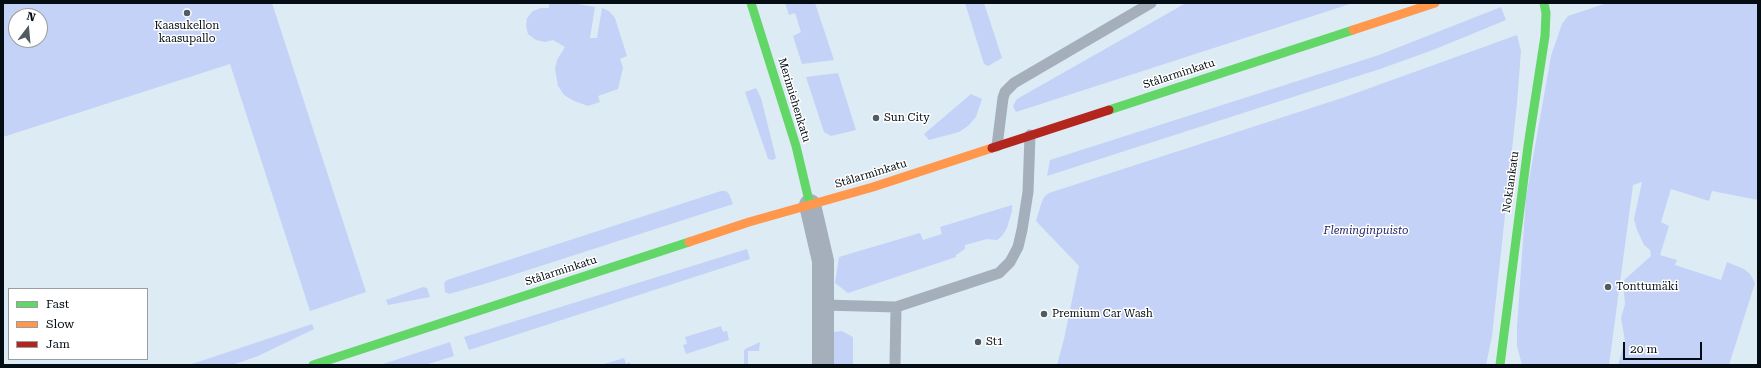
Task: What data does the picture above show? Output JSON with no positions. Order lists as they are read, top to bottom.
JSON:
{
  "streets": {
    "main road": ["Stålarminkatu", "Merimiehenkatu", "Nokiankatu"]
  },
  "crossings": [
    ["Stålarminkatu", "Merimiehenkatu"]
  ],
  "parks": ["Fleminginpuisto"],
  "places": [
    "Kaasukellon kaasupallo",
    "Sun City",
    "Tonttumäki",
    "Premium Car Wash",
    "St1"
  ],
  "legend": ["Fast", "Slow", "Jam"],
  "scale_bar": "20 m",
  "north": "top"
}
